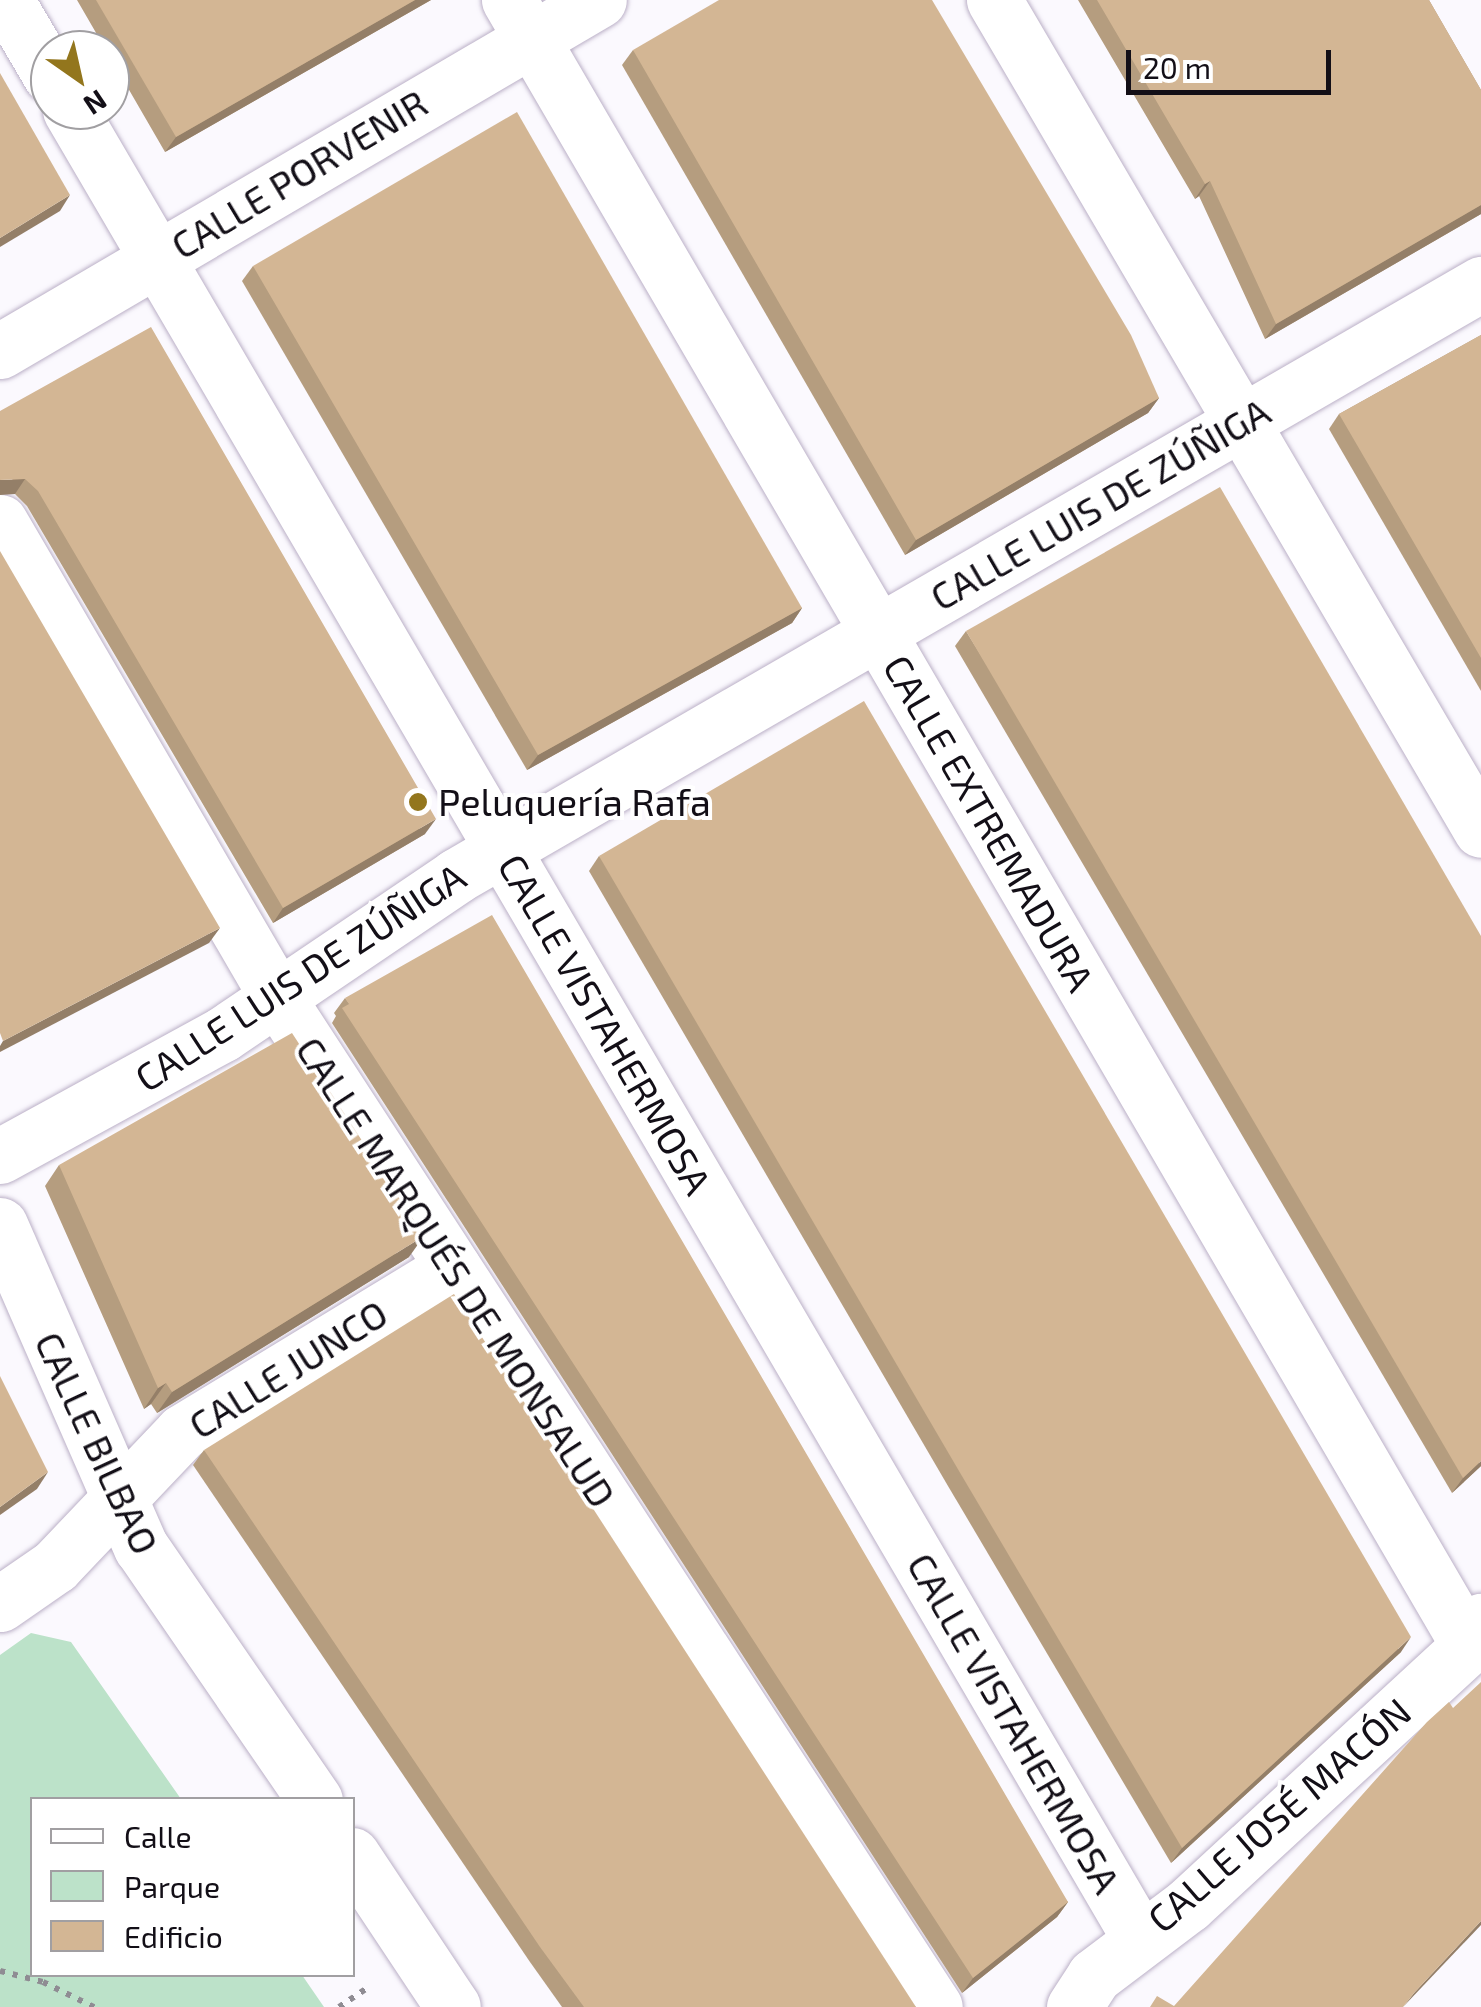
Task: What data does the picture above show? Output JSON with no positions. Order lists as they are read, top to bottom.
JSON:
{
  "streets": {
    "street": [
      "CALLE PORVENIR",
      "CALLE LUIS DE ZÚÑIGA",
      "CALLE EXTREMADURA",
      "CALLE VISTAHERMOSA",
      "CALLE MARQUÉS DE MONSALUD",
      "CALLE JUNCO",
      "CALLE BILBAO",
      "CALLE JOSÉ MACÓN"
    ]
  },
  "crossings": [
    ["CALLE PORVENIR", "CALLE EXTREMADURA"],
    ["CALLE PORVENIR", "CALLE VISTAHERMOSA"],
    ["CALLE LUIS DE ZÚÑIGA", "CALLE EXTREMADURA"],
    ["CALLE LUIS DE ZÚÑIGA", "CALLE VISTAHERMOSA"],
    ["CALLE LUIS DE ZÚÑIGA", "CALLE MARQUÉS DE MONSALUD"],
    ["CALLE EXTREMADURA", "CALLE JOSÉ MACÓN"],
    ["CALLE VISTAHERMOSA", "CALLE JOSÉ MACÓN"],
    ["CALLE MARQUÉS DE MONSALUD", "CALLE JUNCO"],
    ["CALLE JUNCO", "CALLE BILBAO"]
  ],
  "places": ["Peluquería Rafa"],
  "legend": ["Calle", "Parque", "Edificio"],
  "scale_bar": "20 m",
  "north": "bottom right"
}
